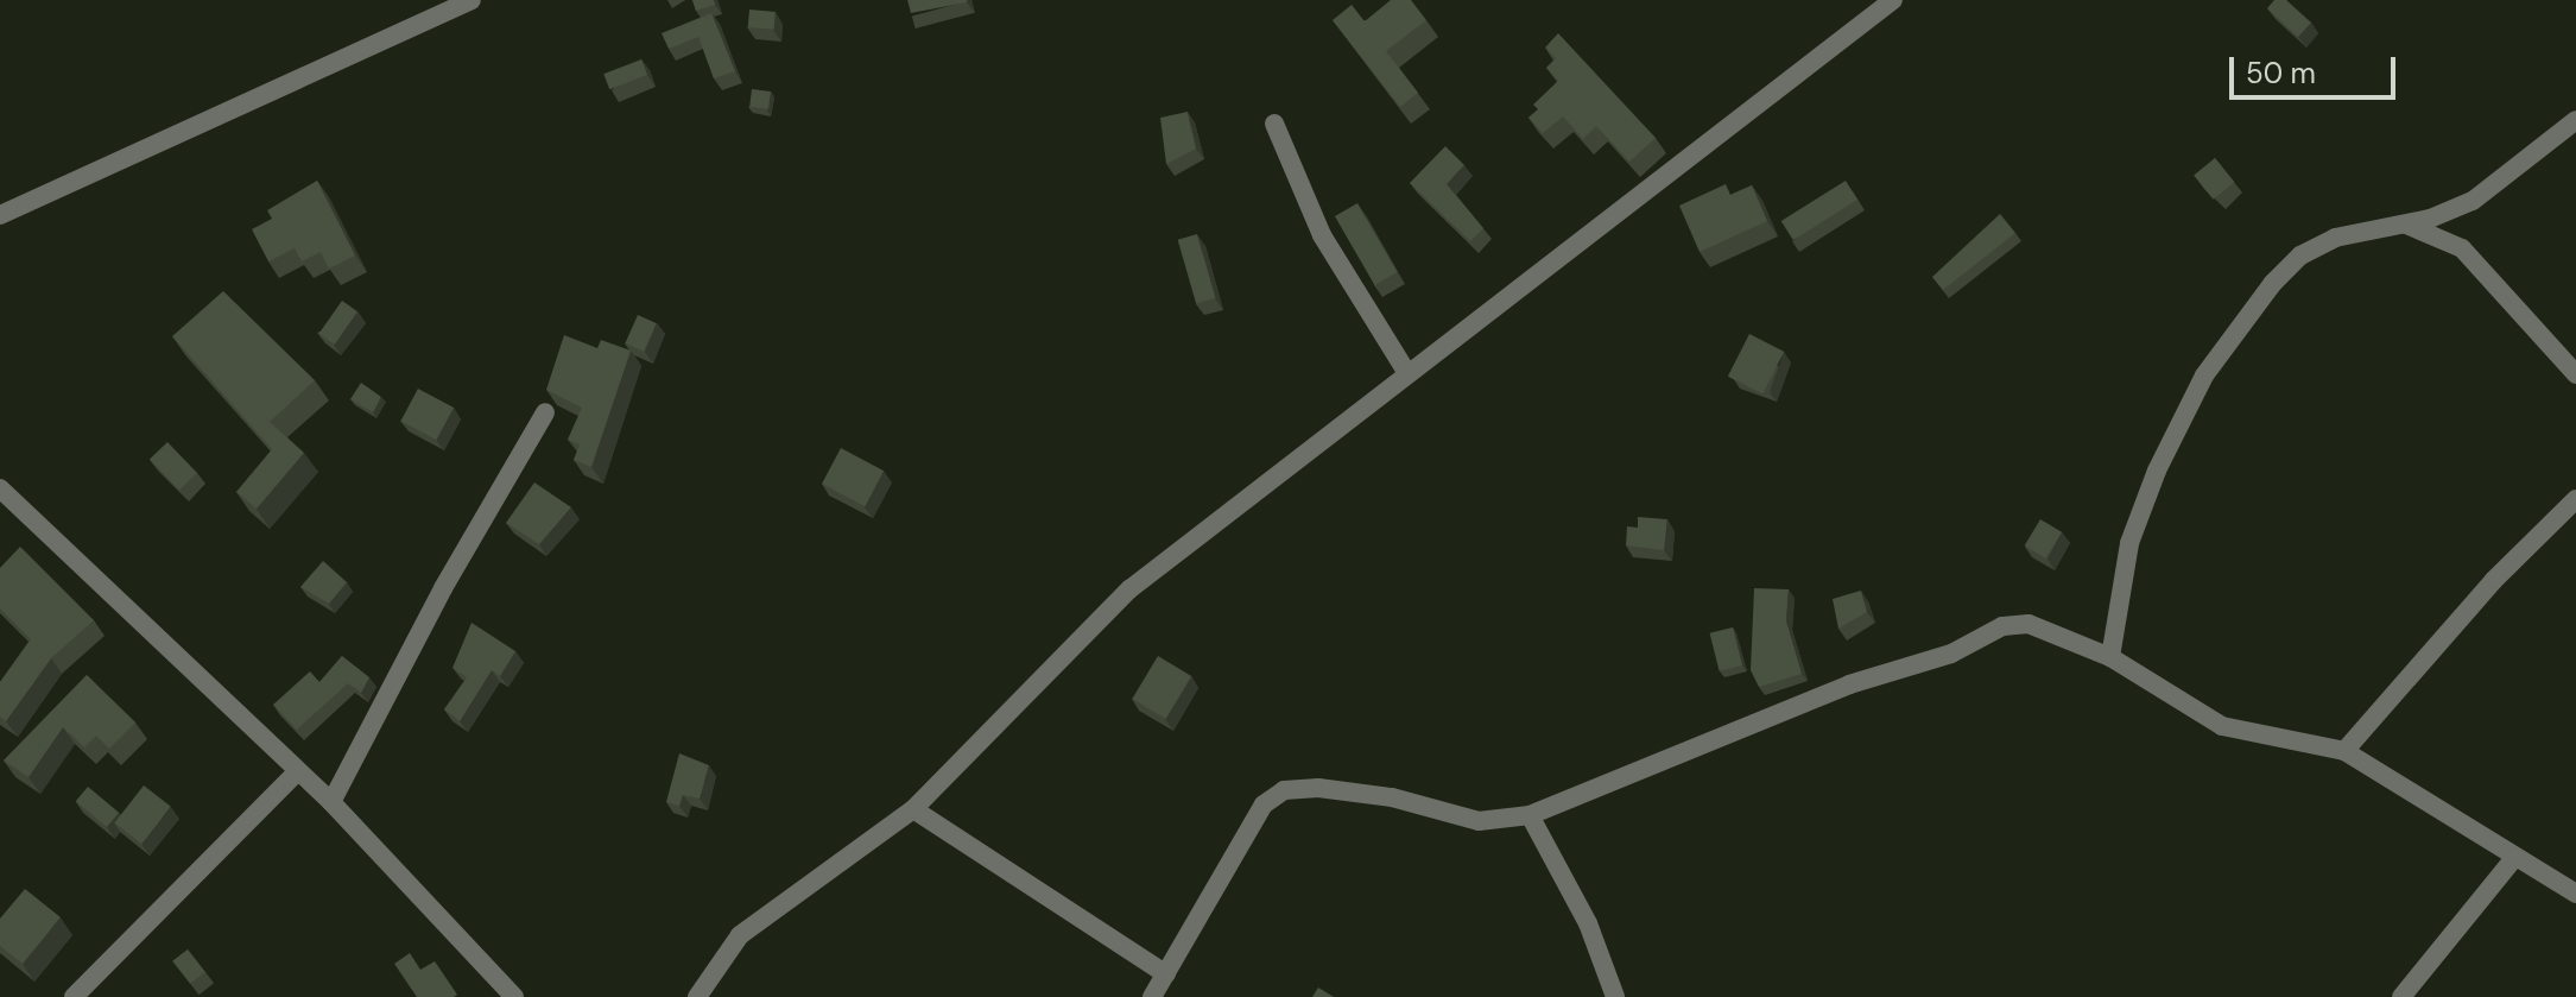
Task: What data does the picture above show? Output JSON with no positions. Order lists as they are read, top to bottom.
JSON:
{
  "scale_bar": "50 m"
}
